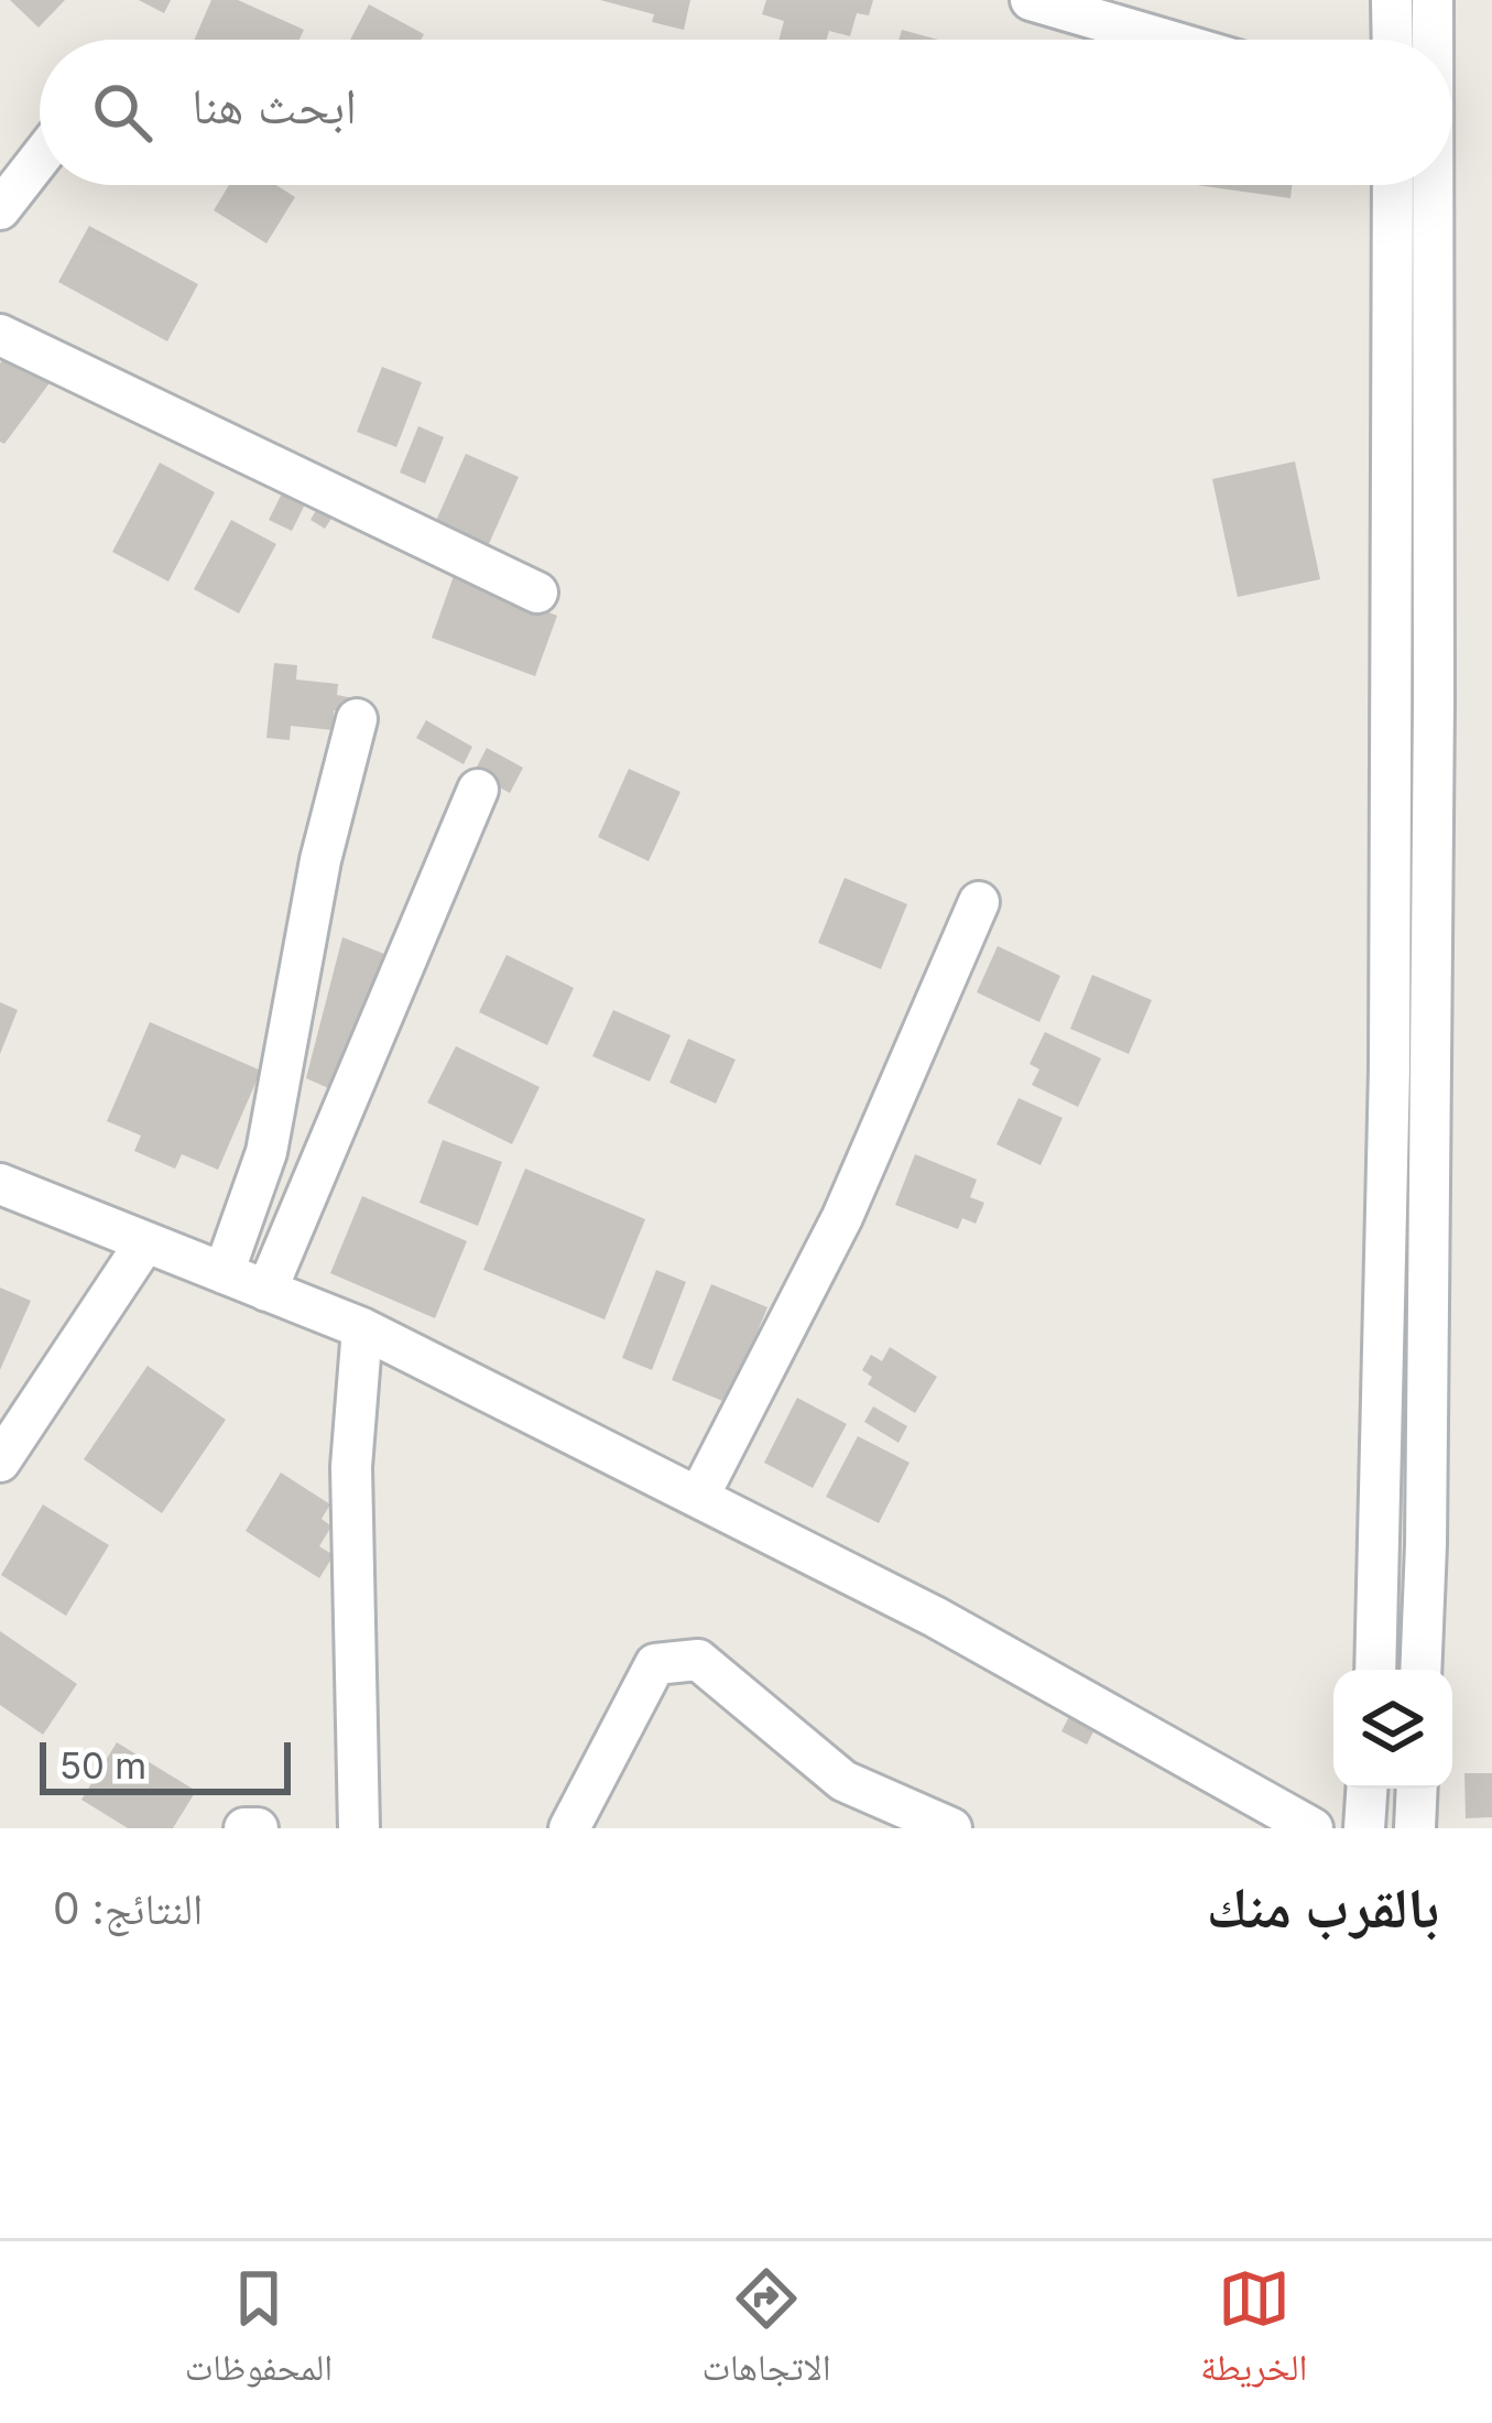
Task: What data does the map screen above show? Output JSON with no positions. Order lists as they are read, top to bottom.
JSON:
{
  "scale_bar": "50 m",
  "page": {
    "search": "ابحث هنا",
    "scale": "50 m",
    "heading": ["بالقرب منك", "النتائج: 0"],
    "nav": ["الخريطة", "الاتجاهات", "المحفوظات"]
  }
}
